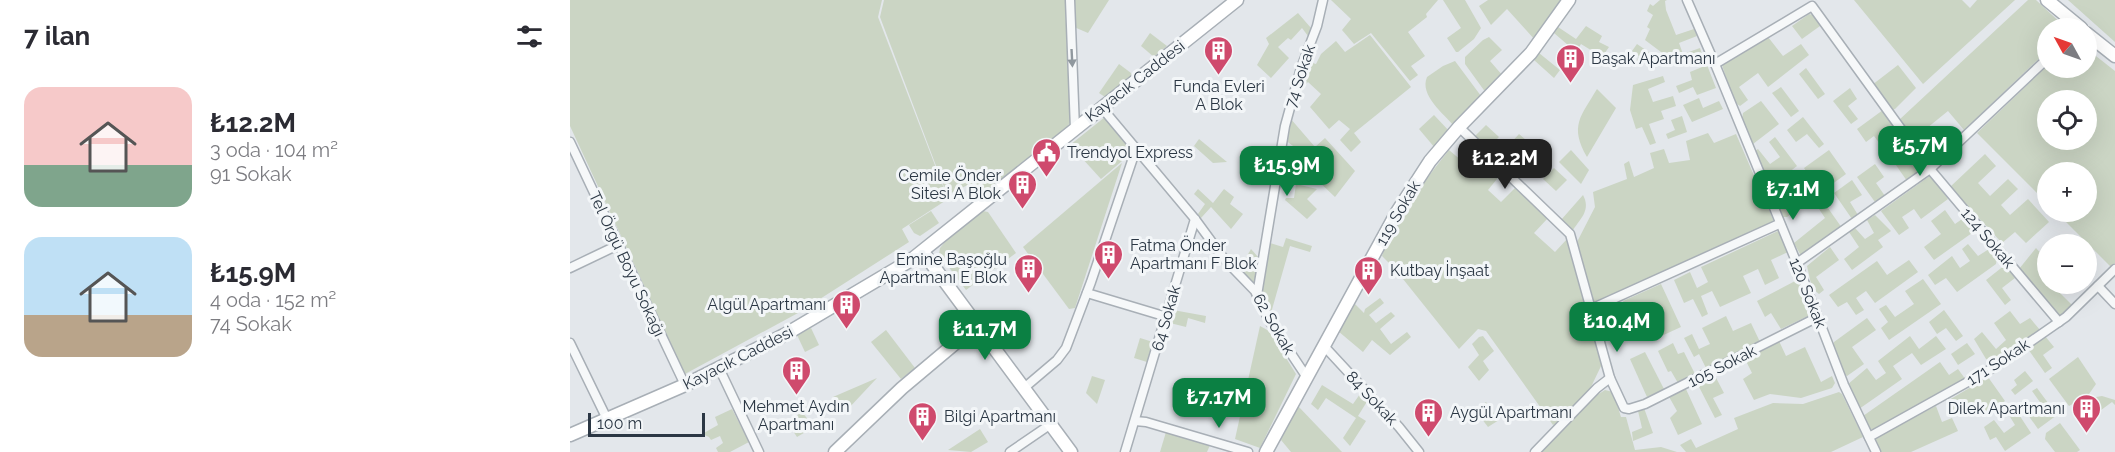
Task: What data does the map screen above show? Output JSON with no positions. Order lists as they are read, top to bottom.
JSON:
{
  "streets": {
    "main road": ["Kayacık Caddesi", "119 Sokak"],
    "street": [
      "74 Sokak",
      "124 Sokak",
      "Tel Örgü Boyu Sokağı",
      "120 Sokak",
      "64 Sokak",
      "62 Sokak",
      "171 Sokak",
      "105 Sokak",
      "84 Sokak"
    ]
  },
  "crossings": [
    ["74 Sokak", "62 Sokak"],
    ["Kayacık Caddesi", "Tel Örgü Boyu Sokağı"],
    ["Kayacık Caddesi", "62 Sokak"],
    ["119 Sokak", "62 Sokak"],
    ["119 Sokak", "84 Sokak"],
    ["124 Sokak", "120 Sokak"],
    ["124 Sokak", "171 Sokak"],
    ["120 Sokak", "171 Sokak"],
    ["120 Sokak", "105 Sokak"],
    ["64 Sokak", "62 Sokak"]
  ],
  "places": {
    "building": [
      "Funda Evleri A Blok",
      "Başak Apartmanı",
      "Cemile Önder Sitesi A Blok",
      "Fatma Önder Apartmanı F Blok",
      "Emine Başoğlu Apartmanı E Blok",
      "Kutbay İnşaat",
      "Algül Apartmanı",
      "Mehmet Aydın Apartmanı",
      "Dilek Apartmanı",
      "Aygül Apartmanı",
      "Bilgi Apartmanı"
    ],
    "public building": ["Trendyol Express"]
  },
  "scale_bar": "100 m",
  "north": "top left",
  "page": {
    "heading": "7 ilan",
    "map_buttons": ["+", "−"],
    "list": [
      {
        "name": "₺12.2M",
        "note": "3 oda · 104 m² · 91 Sokak"
      },
      {
        "name": "₺15.9M",
        "note": "4 oda · 152 m² · 74 Sokak"
      }
    ],
    "price": [
      "₺5.7M",
      "₺12.2M",
      "₺15.9M",
      "₺7.1M",
      "₺10.4M",
      "₺11.7M",
      "₺7.17M"
    ],
    "scale": "100 m"
  }
}
